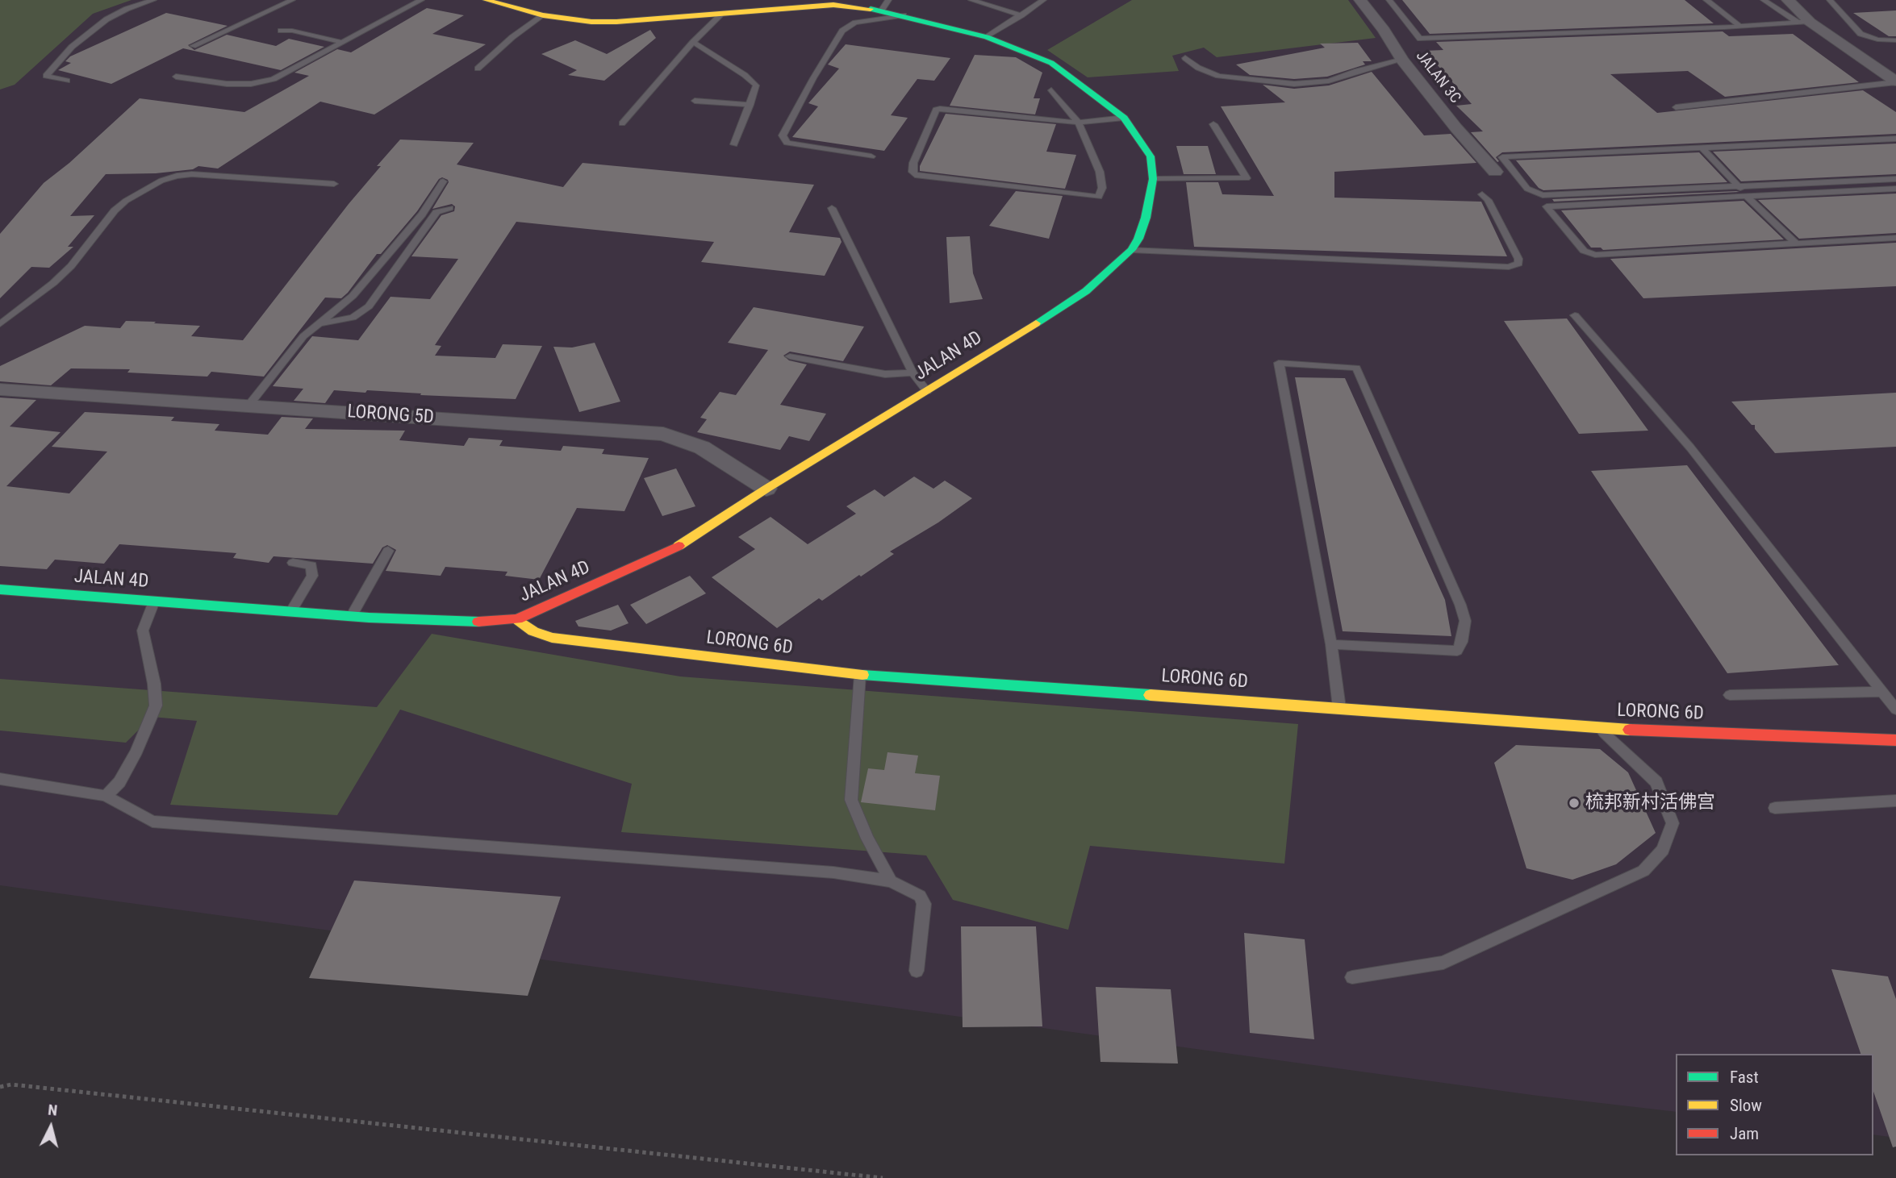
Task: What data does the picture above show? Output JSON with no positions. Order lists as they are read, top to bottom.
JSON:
{
  "streets": {
    "street": [
      "JALAN 3C",
      "JALAN 4D",
      "LORONG 5D",
      "LORONG 6D"
    ]
  },
  "crossings": [
    ["JALAN 4D", "LORONG 5D"],
    ["JALAN 4D", "LORONG 6D"]
  ],
  "places": ["梳邦新村活佛宫"],
  "legend": ["Fast", "Slow", "Jam"],
  "north": "top"
}
